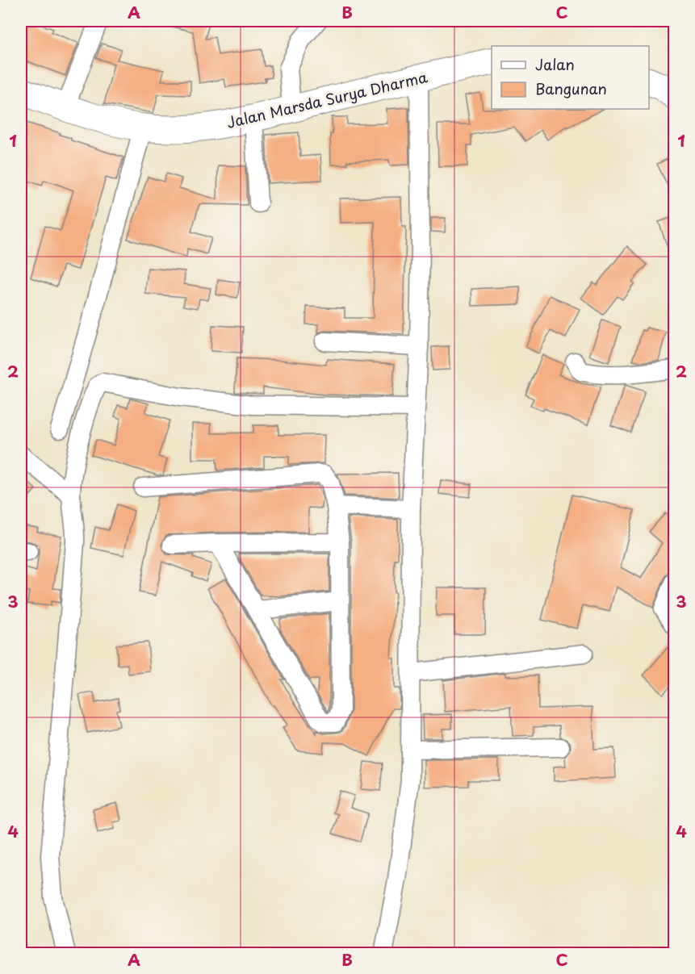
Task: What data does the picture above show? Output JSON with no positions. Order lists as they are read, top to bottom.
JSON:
{
  "streets": {
    "highway": ["Jalan Marsda Surya Dharma"]
  },
  "legend": ["Jalan", "Bangunan"],
  "grid": {
    "columns": ["A", "B", "C"],
    "rows": [
      "1",
      "2",
      "3",
      "4"
    ]
  }
}
